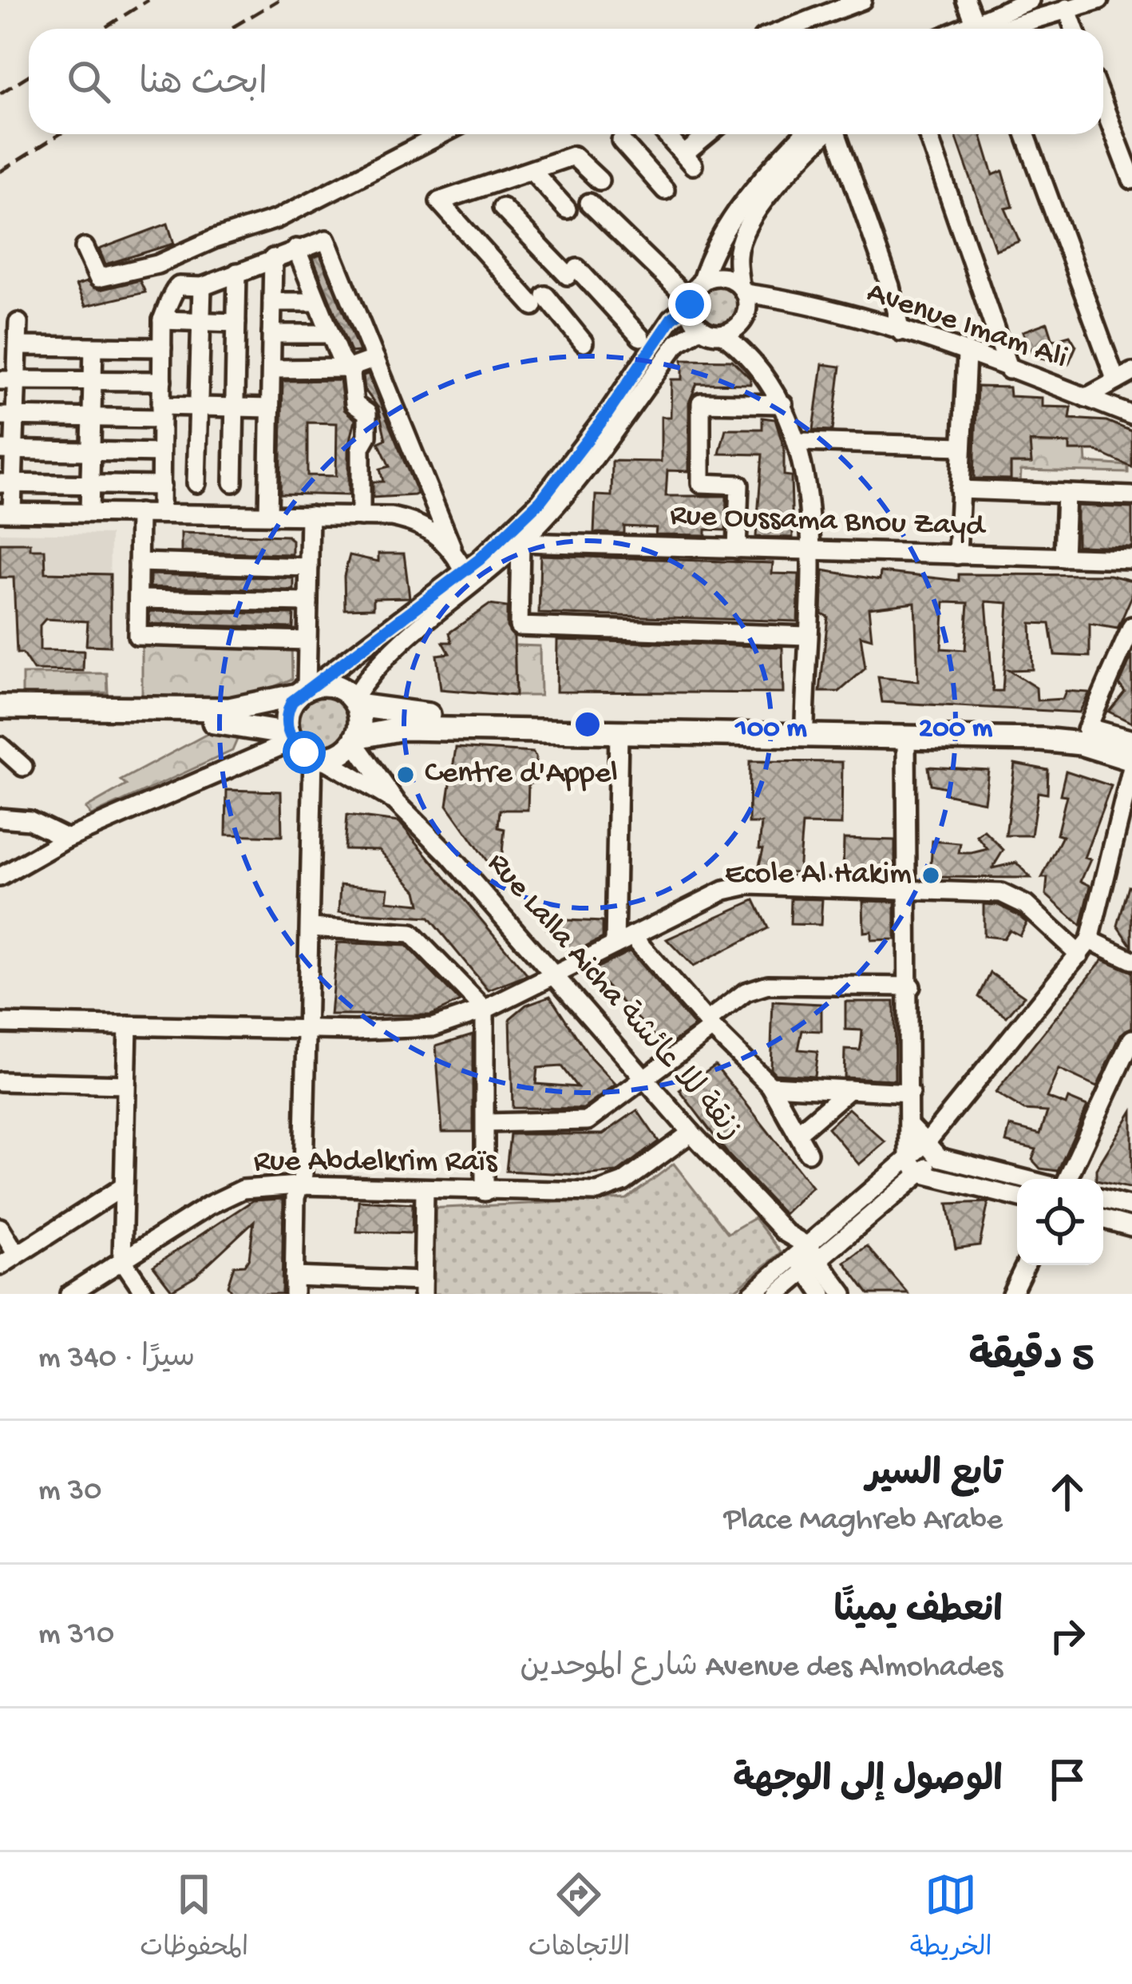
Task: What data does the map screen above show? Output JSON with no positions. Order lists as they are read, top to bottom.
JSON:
{
  "streets": {
    "street": [
      "Avenue Imam Ali",
      "Rue Oussama Bnou Zayd",
      "Rue Lalla Aicha زنقة للا عائشة",
      "Rue Abdelkrim Raïs"
    ]
  },
  "crossings": [
    ["Rue Lalla Aicha زنقة للا عائشة", "Rue Abdelkrim Raïs"]
  ],
  "places": ["Centre d'Appel", "Ecole Al Hakim"],
  "page": {
    "search": "ابحث هنا",
    "heading": ["5 دقيقة", "سيرًا · 340 m"],
    "list": [
      ["تابع السير", "Place Maghreb Arabe", "30 m"],
      ["انعطف يمينًا", "Avenue des Almohades شارع الموحدين", "310 m"],
      "الوصول إلى الوجهة"
    ],
    "nav": ["الخريطة", "الاتجاهات", "المحفوظات"]
  },
  "rings": ["100 m", "200 m"]
}
